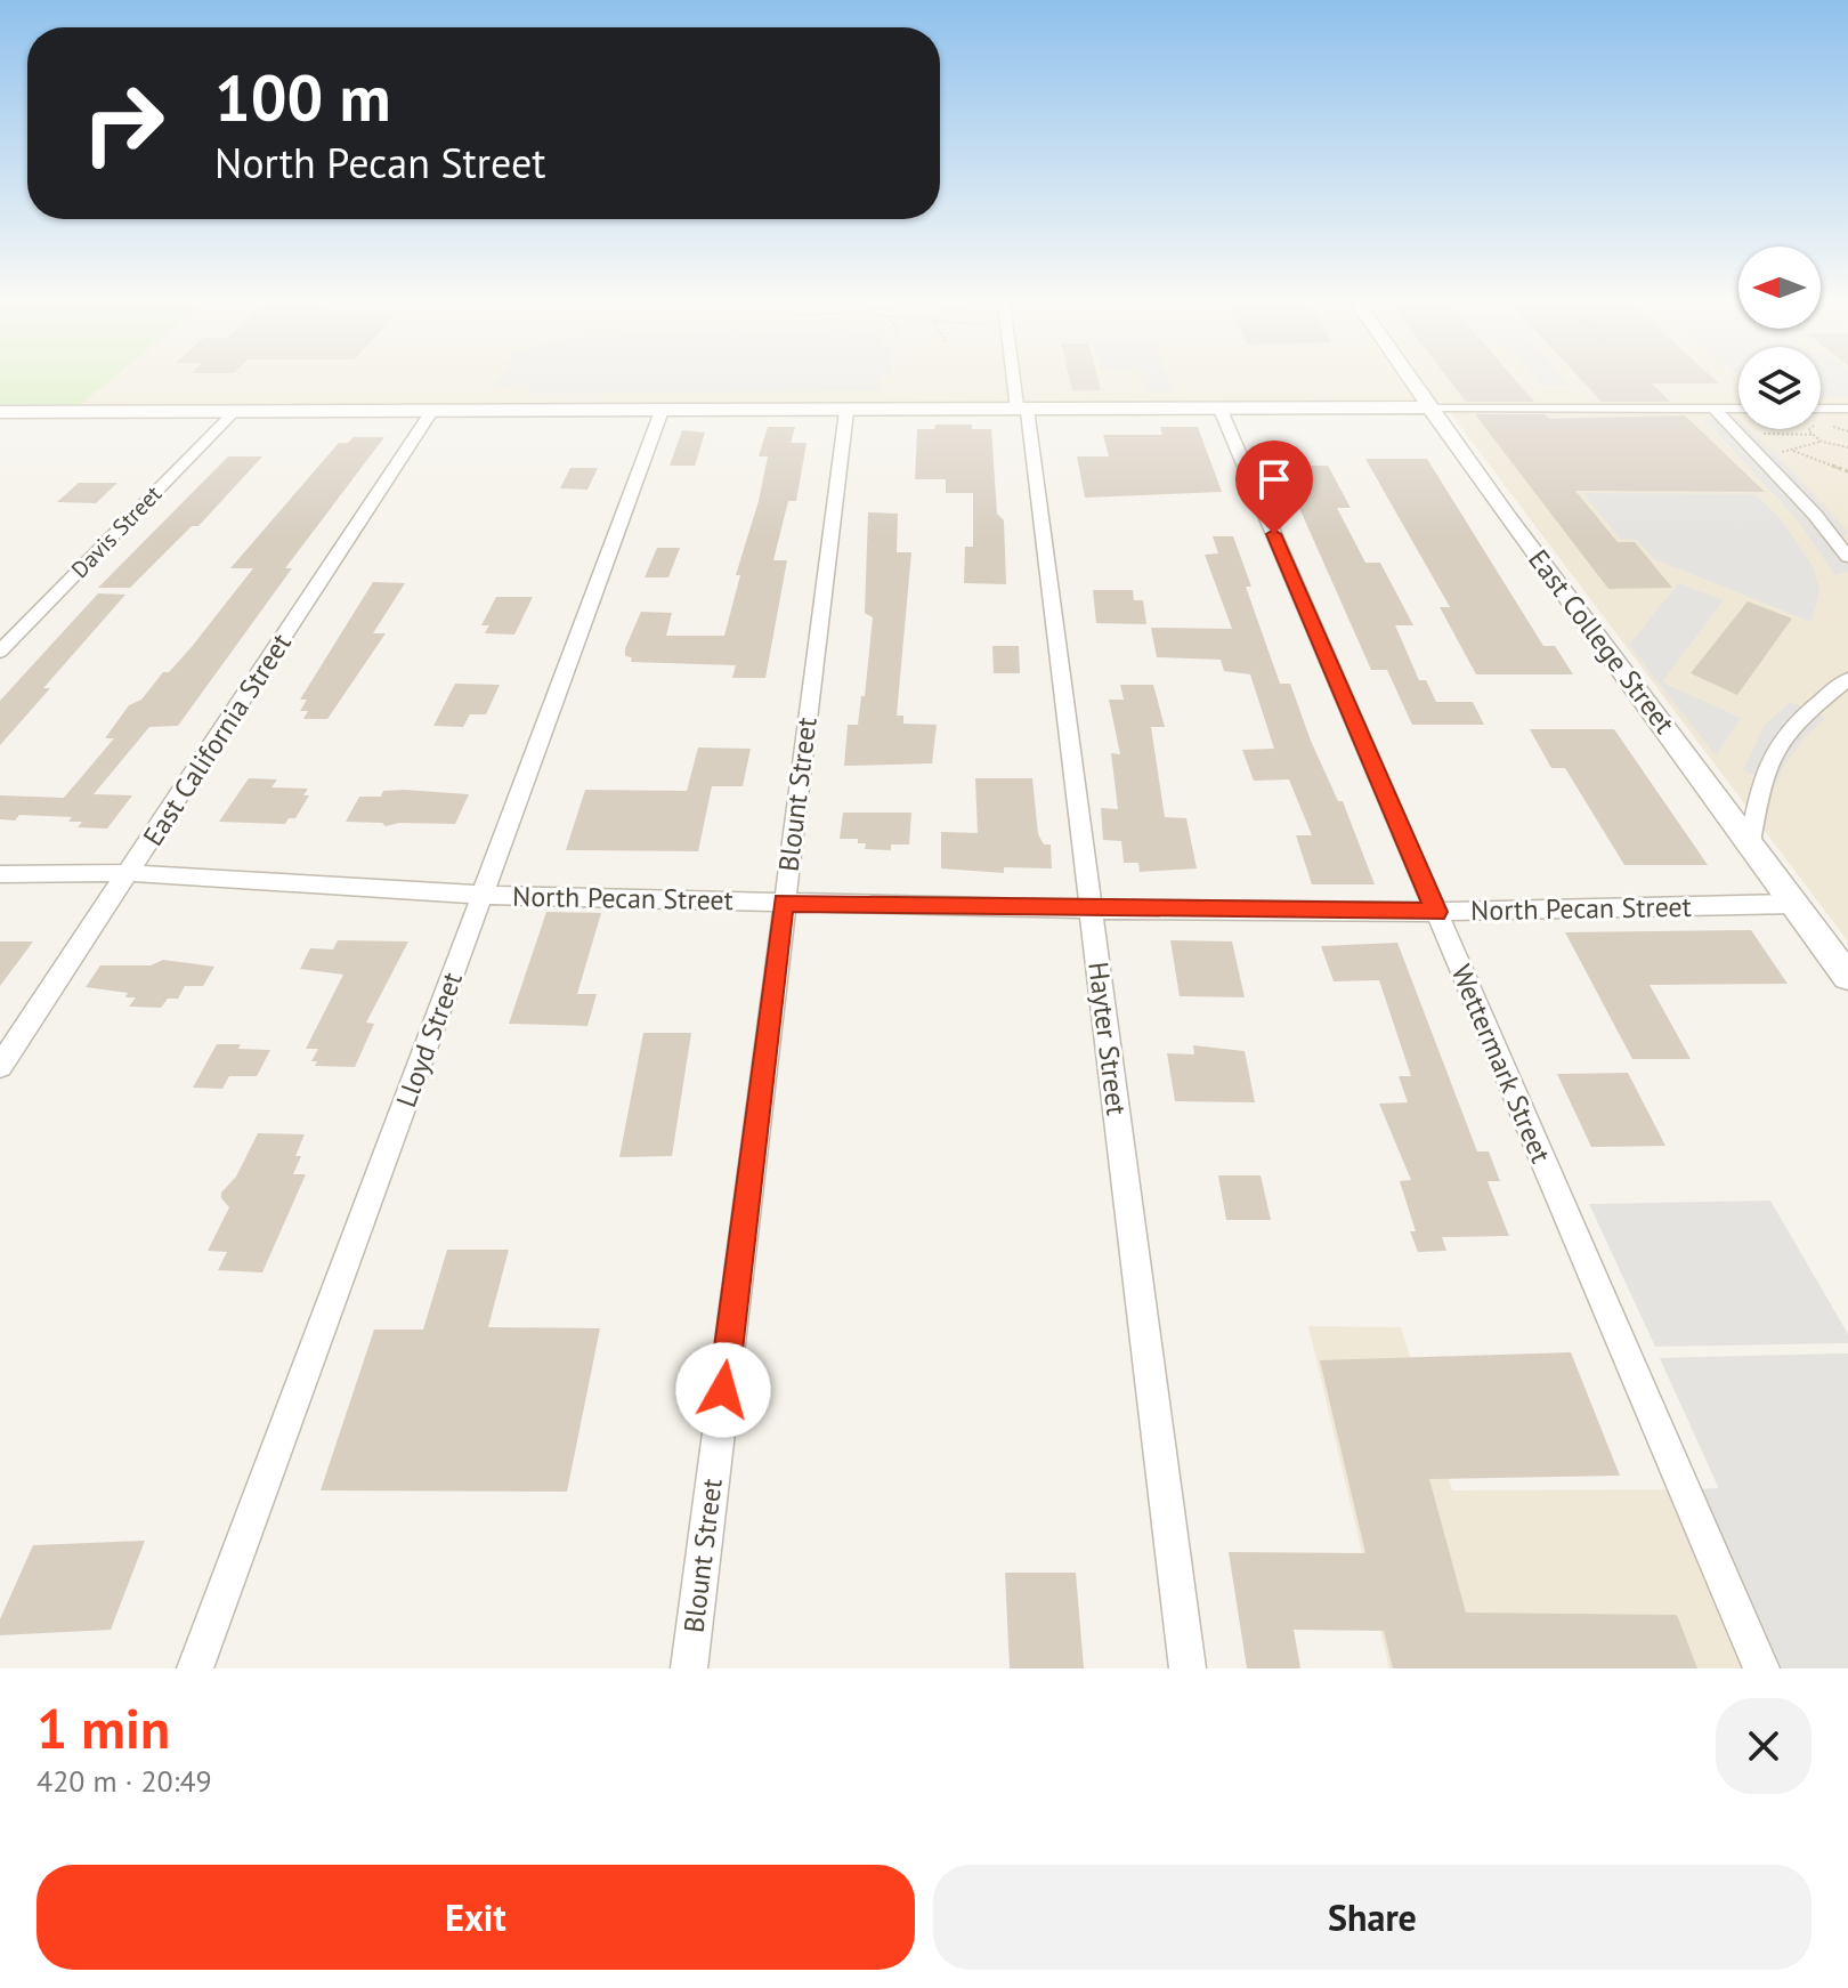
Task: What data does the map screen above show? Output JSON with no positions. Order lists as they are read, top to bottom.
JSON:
{
  "streets": {
    "street": [
      "Davis Street",
      "East College Street",
      "East California Street",
      "Blount Street",
      "North Pecan Street",
      "Hayter Street",
      "Lloyd Street",
      "Wettermark Street"
    ]
  },
  "crossings": [
    ["East College Street", "North Pecan Street"],
    ["East California Street", "North Pecan Street"],
    ["Blount Street", "North Pecan Street"],
    ["North Pecan Street", "Hayter Street"],
    ["North Pecan Street", "Lloyd Street"],
    ["North Pecan Street", "Wettermark Street"]
  ],
  "north": "left",
  "page": {
    "turn": ["100 m", "North Pecan Street"],
    "heading": ["1 min", "420 m · 20:49"],
    "buttons": ["Exit", "Share"]
  }
}
